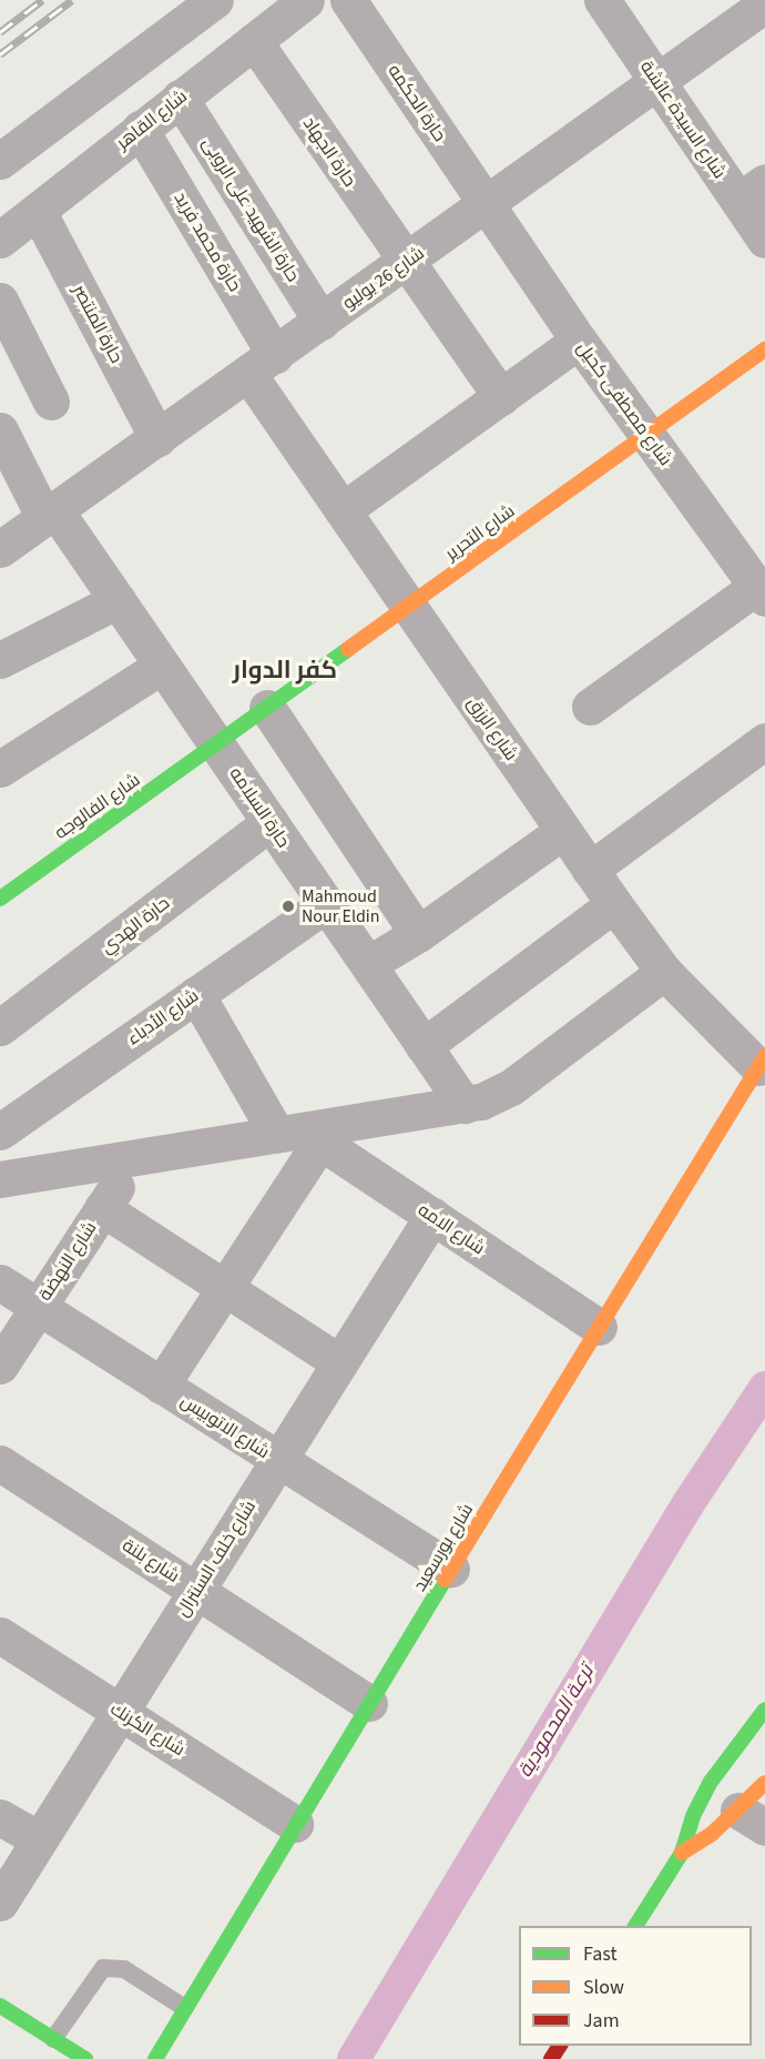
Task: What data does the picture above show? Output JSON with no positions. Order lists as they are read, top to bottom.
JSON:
{
  "streets": {
    "main road": ["شارع التحرير", "شارع الفالوجه", "شارع بورسعيد"],
    "street": [
      "حارة الحكمه",
      "شارع القاهر",
      "شارع السيدة عائشة",
      "حارة الجهاد",
      "حارة الشهيد على الروبى",
      "حارة محمد فريد",
      "شارع 26 يوليو",
      "حارة المنتصر",
      "شارع مصطفى كحيل",
      "شارع الرزق",
      "حارة السلامه",
      "حارة الهدي",
      "شارع الأدباء",
      "شارع الامه",
      "شارع النهضة",
      "شارع الاتوبيس",
      "شارع خلف السنترال",
      "شارع بلنة",
      "شارع الكرنك"
    ]
  },
  "crossings": [
    ["حارة الحكمه", "شارع 26 يوليو"],
    ["حارة الحكمه", "شارع مصطفى كحيل"],
    ["شارع القاهر", "حارة الجهاد"],
    ["شارع القاهر", "حارة الشهيد على الروبى"],
    ["شارع القاهر", "حارة محمد فريد"],
    ["شارع القاهر", "حارة المنتصر"],
    ["شارع السيدة عائشة", "شارع 26 يوليو"],
    ["حارة الجهاد", "شارع 26 يوليو"],
    ["حارة الشهيد على الروبى", "شارع 26 يوليو"],
    ["حارة محمد فريد", "شارع 26 يوليو"],
    ["حارة محمد فريد", "شارع الرزق"],
    ["شارع 26 يوليو", "حارة المنتصر"],
    ["شارع 26 يوليو", "شارع مصطفى كحيل"],
    ["شارع 26 يوليو", "شارع الرزق"],
    ["شارع 26 يوليو", "حارة السلامه"],
    ["شارع مصطفى كحيل", "شارع التحرير"],
    ["شارع التحرير", "شارع الرزق"],
    ["شارع التحرير", "شارع الفالوجه"],
    ["شارع التحرير", "حارة السلامه"],
    ["شارع الرزق", "شارع بورسعيد"],
    ["شارع الفالوجه", "حارة السلامه"],
    ["حارة السلامه", "حارة الهدي"],
    ["حارة السلامه", "شارع الأدباء"],
    ["شارع الامه", "شارع بورسعيد"],
    ["شارع الامه", "شارع خلف السنترال"],
    ["شارع النهضة", "شارع الاتوبيس"],
    ["شارع الاتوبيس", "شارع بورسعيد"],
    ["شارع الاتوبيس", "شارع خلف السنترال"],
    ["شارع بورسعيد", "شارع بلنة"],
    ["شارع بورسعيد", "شارع الكرنك"],
    ["شارع خلف السنترال", "شارع بلنة"],
    ["شارع خلف السنترال", "شارع الكرنك"]
  ],
  "districts": ["كفر الدوار"],
  "water": ["ترعة المحمودية"],
  "places": ["Mahmoud Nour Eldin"],
  "legend": ["Fast", "Slow", "Jam"]
}
